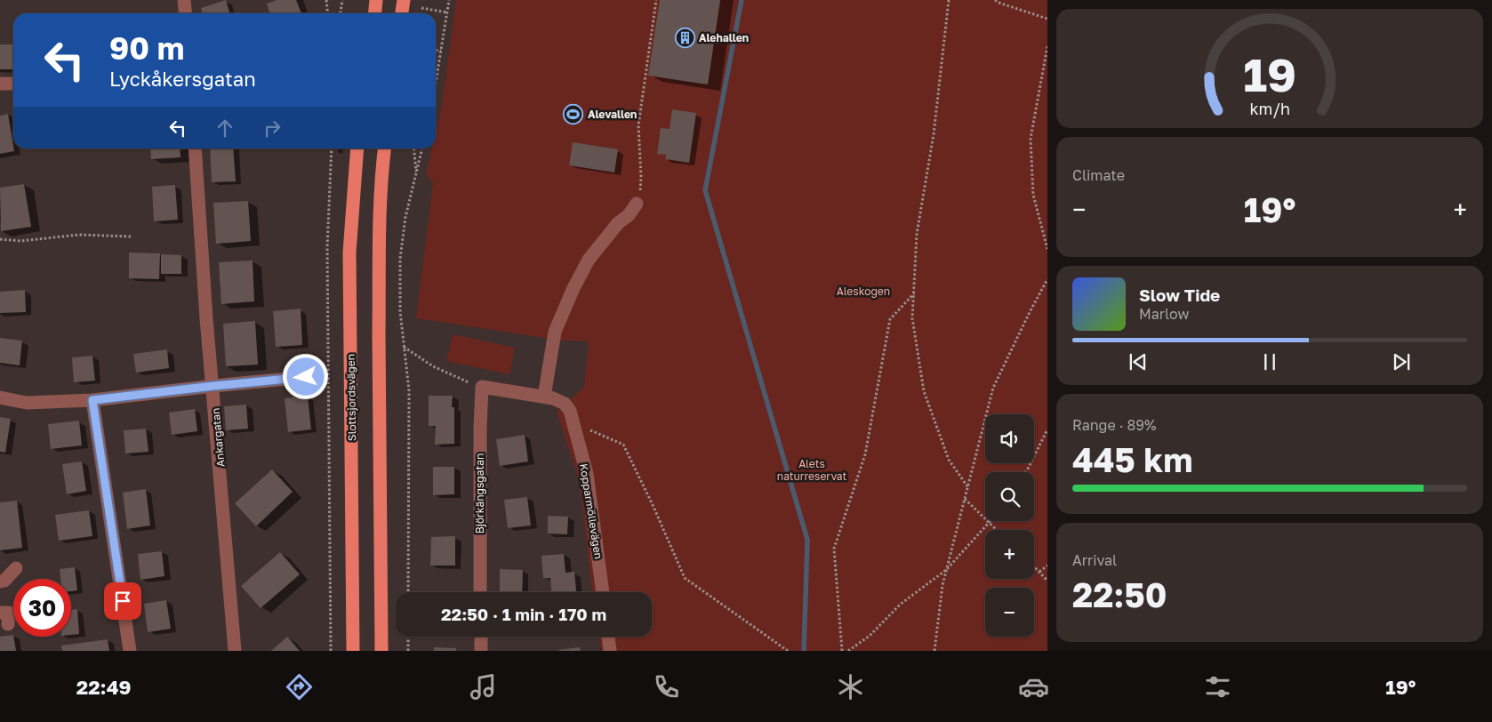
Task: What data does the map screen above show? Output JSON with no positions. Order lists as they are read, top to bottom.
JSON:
{
  "streets": {
    "main road": ["Slottsjordsvägen"],
    "street": ["Ankargatan", "Björkängsgatan", "Kopparmöllevägen"]
  },
  "crossings": [
    ["Björkängsgatan", "Kopparmöllevägen"]
  ],
  "parks": ["Aleskogen", "Alets naturreservat"],
  "places": {
    "building": ["Alehallen"],
    "sports": ["Alevallen"]
  },
  "page": {
    "turn": ["90 m", "Lyckåkersgatan"],
    "tile": [
      "Climate",
      ["Range · 89%", "445 km"],
      ["Arrival", "22:50"]
    ],
    "heat": ["−", "19°", "+"],
    "song": ["Slow Tide", "Marlow"],
    "map_buttons": ["+", "−"],
    "limit": "30",
    "trip": "22:50 · 1 min · 170 m",
    "tabs": ["22:49", "19°"],
    "gauge": ["19", "km/h"]
  }
}
